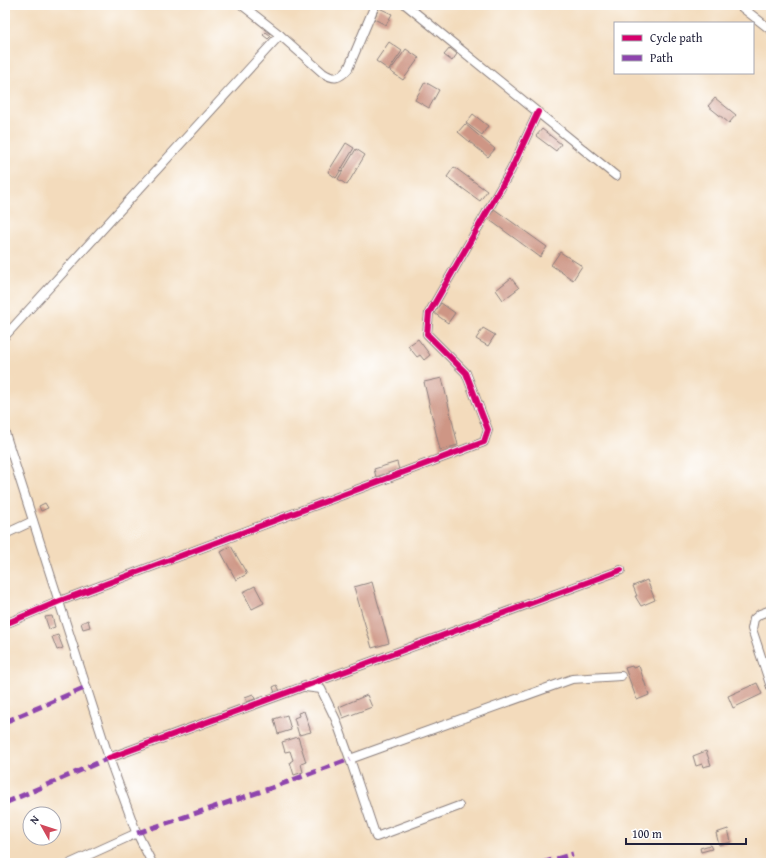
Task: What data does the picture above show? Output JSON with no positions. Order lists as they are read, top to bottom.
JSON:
{
  "legend": ["Cycle path", "Path"],
  "scale_bar": "100 m",
  "north": "top left"
}
